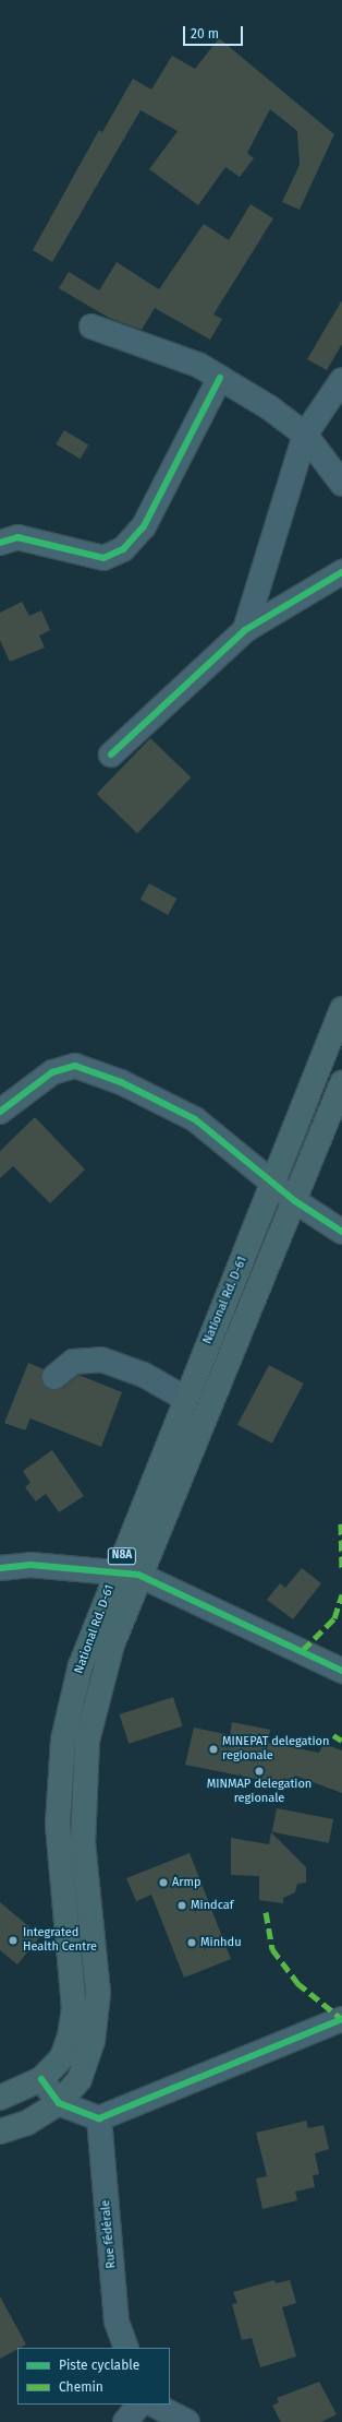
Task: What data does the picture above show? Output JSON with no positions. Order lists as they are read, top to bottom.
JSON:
{
  "streets": {
    "highway": ["National Rd. D-61", "N8A"],
    "street": ["Rue fédérale"]
  },
  "places": [
    "MINEPAT delegation regionale",
    "MINMAP delegation regionale",
    "Armp",
    "Mindcaf",
    "Integrated Health Centre",
    "Minhdu"
  ],
  "legend": ["Piste cyclable", "Chemin"],
  "scale_bar": "20 m"
}
